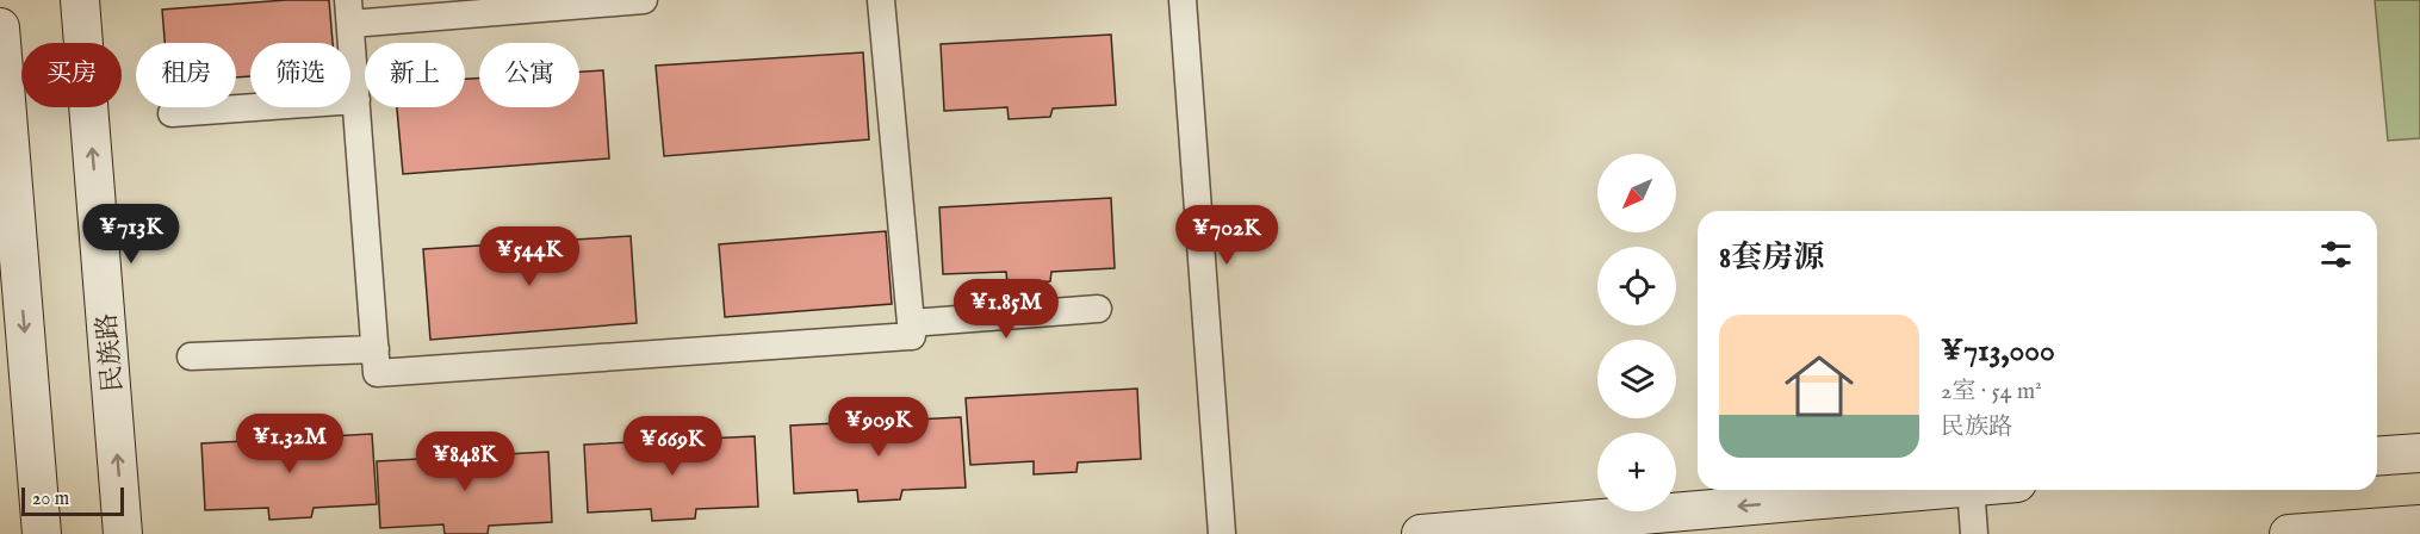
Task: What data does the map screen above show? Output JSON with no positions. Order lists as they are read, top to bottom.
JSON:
{
  "streets": {
    "street": ["民族路"]
  },
  "scale_bar": "20 m",
  "north": "bottom left",
  "page": {
    "chip": [
      "买房",
      "租房",
      "筛选",
      "新上",
      "公寓"
    ],
    "map_buttons": "+",
    "price": [
      "¥713K",
      "¥702K",
      "¥544K",
      "¥1.85M",
      "¥909K",
      "¥1.32M",
      "¥669K",
      "¥848K"
    ],
    "heading": "8套房源",
    "list": [
      {
        "name": "¥713,000",
        "note": "2室 · 54 m² · 民族路"
      }
    ],
    "scale": "20 m"
  }
}
